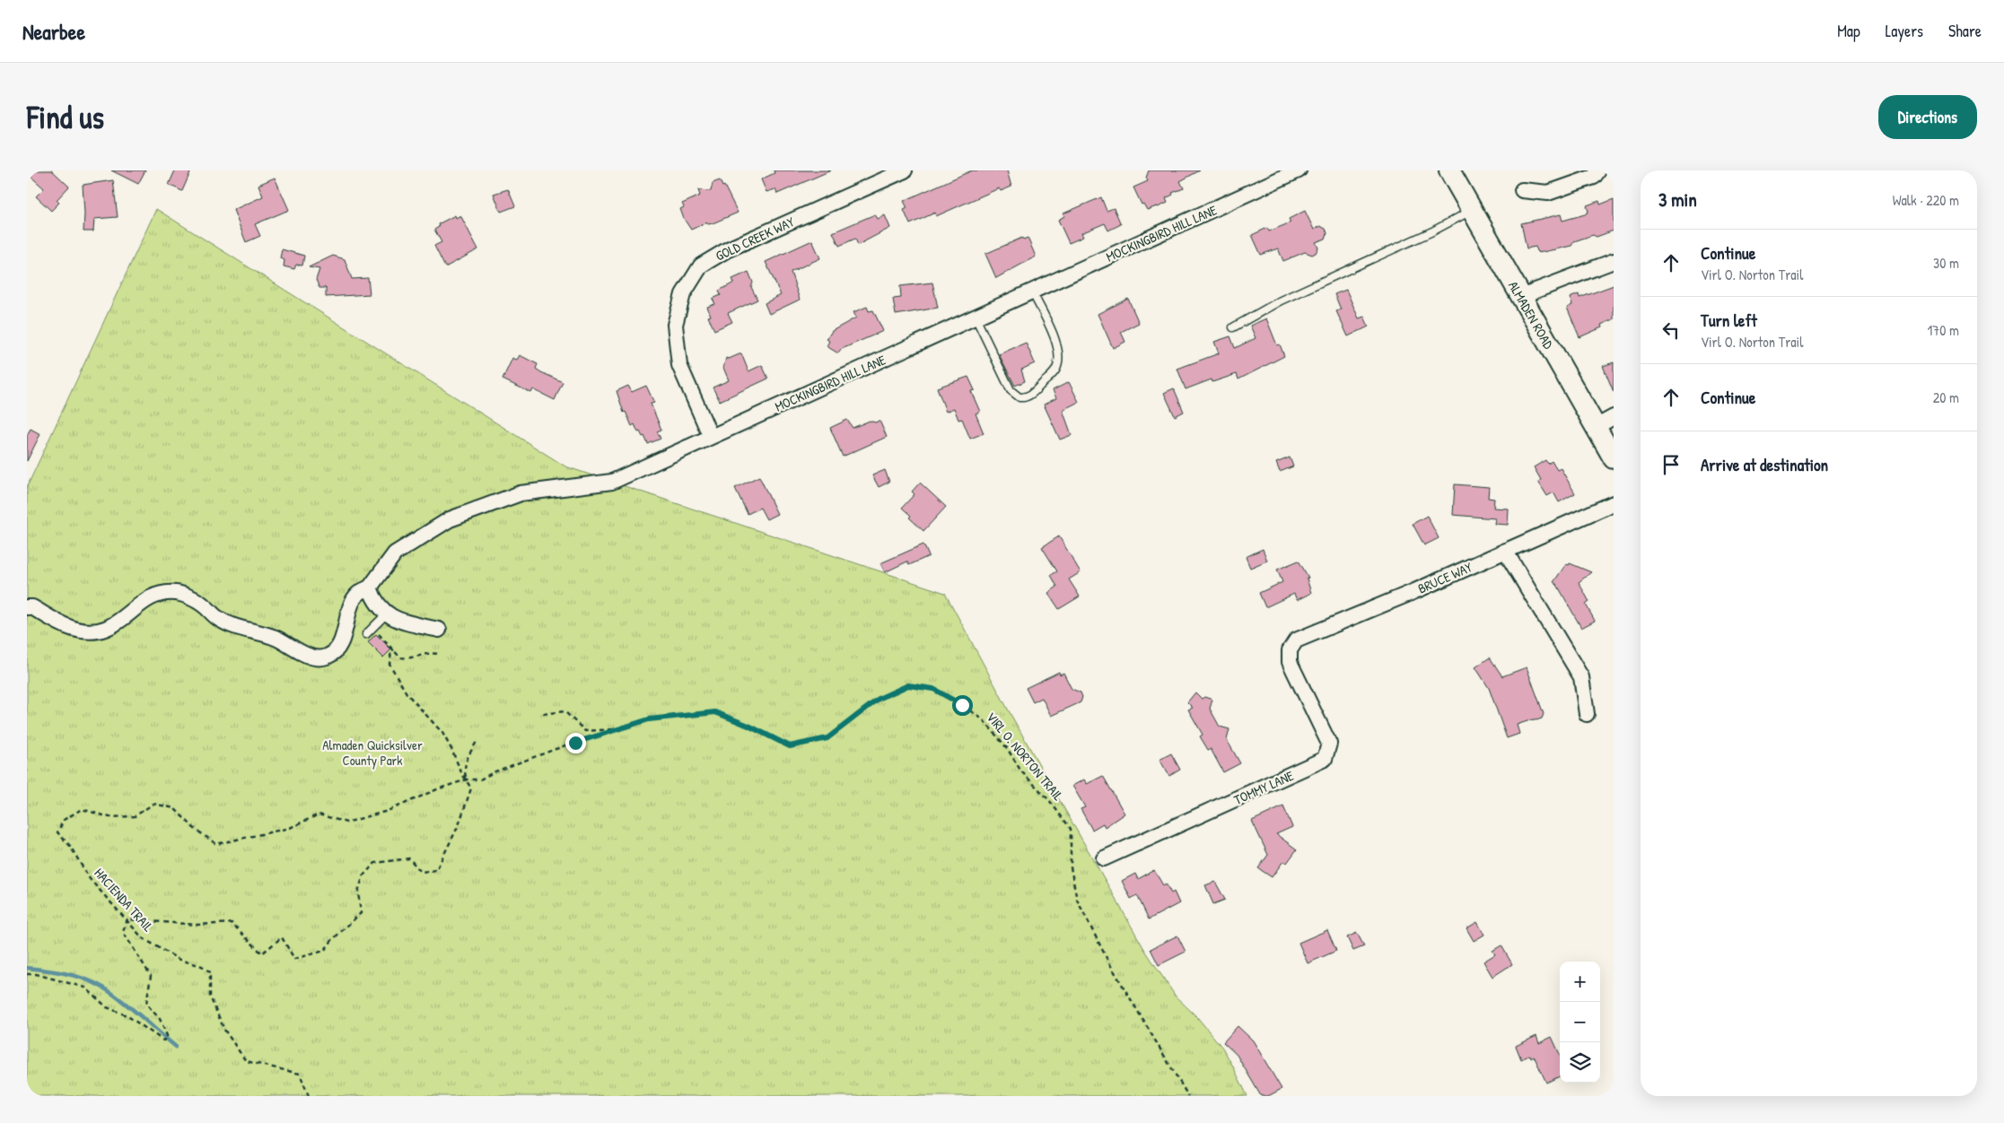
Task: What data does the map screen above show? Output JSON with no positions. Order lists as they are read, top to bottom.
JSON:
{
  "streets": {
    "street": [
      "MOCKINGBIRD HILL LANE",
      "GOLD CREEK WAY",
      "ALMADEN ROAD",
      "BRUCE WAY",
      "TOMMY LANE"
    ],
    "path": ["VIRL O. NORTON TRAIL", "HACIENDA TRAIL"]
  },
  "crossings": [
    ["MOCKINGBIRD HILL LANE", "GOLD CREEK WAY"],
    ["BRUCE WAY", "TOMMY LANE"]
  ],
  "parks": ["Almaden Quicksilver County Park"],
  "page": {
    "header": "Nearbee",
    "nav": ["Map", "Layers", "Share"],
    "buttons": "Directions",
    "title": "Find us",
    "heading": ["3 min", "Walk · 220 m"],
    "list": [
      ["Continue", "Virl O. Norton Trail", "30 m"],
      ["Turn left", "Virl O. Norton Trail", "170 m"],
      ["Continue", "20 m"],
      "Arrive at destination"
    ],
    "map_buttons": ["+", "−"]
  }
}
